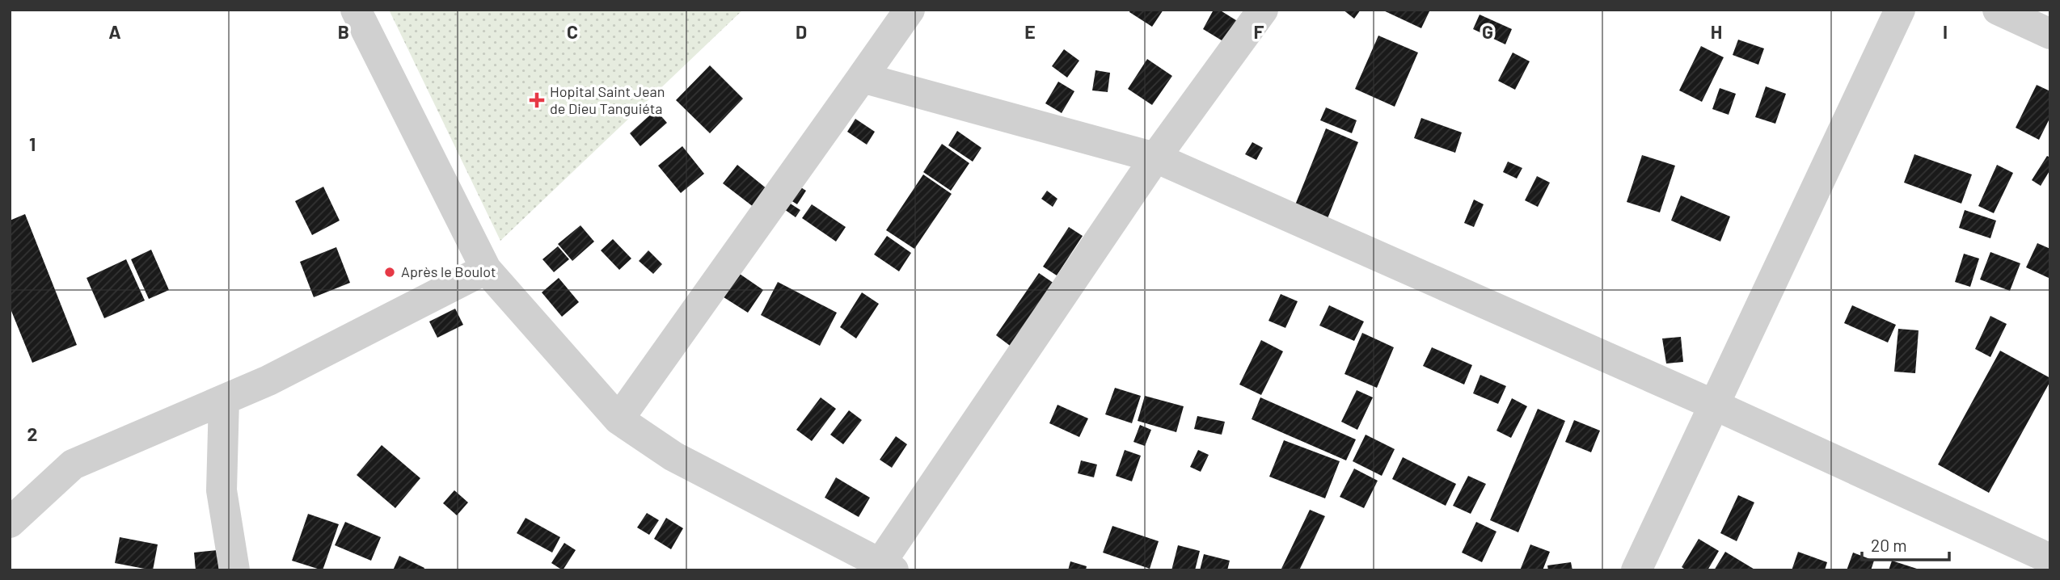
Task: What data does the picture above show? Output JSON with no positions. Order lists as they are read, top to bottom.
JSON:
{
  "places": {
    "health": ["Hopital Saint Jean de Dieu Tanguiéta"],
    "other": ["Après le Boulot"]
  },
  "scale_bar": "20 m",
  "grid": {
    "columns": [
      "A",
      "B",
      "C",
      "D",
      "E",
      "F",
      "G",
      "H",
      "I"
    ],
    "rows": ["1", "2"]
  }
}
